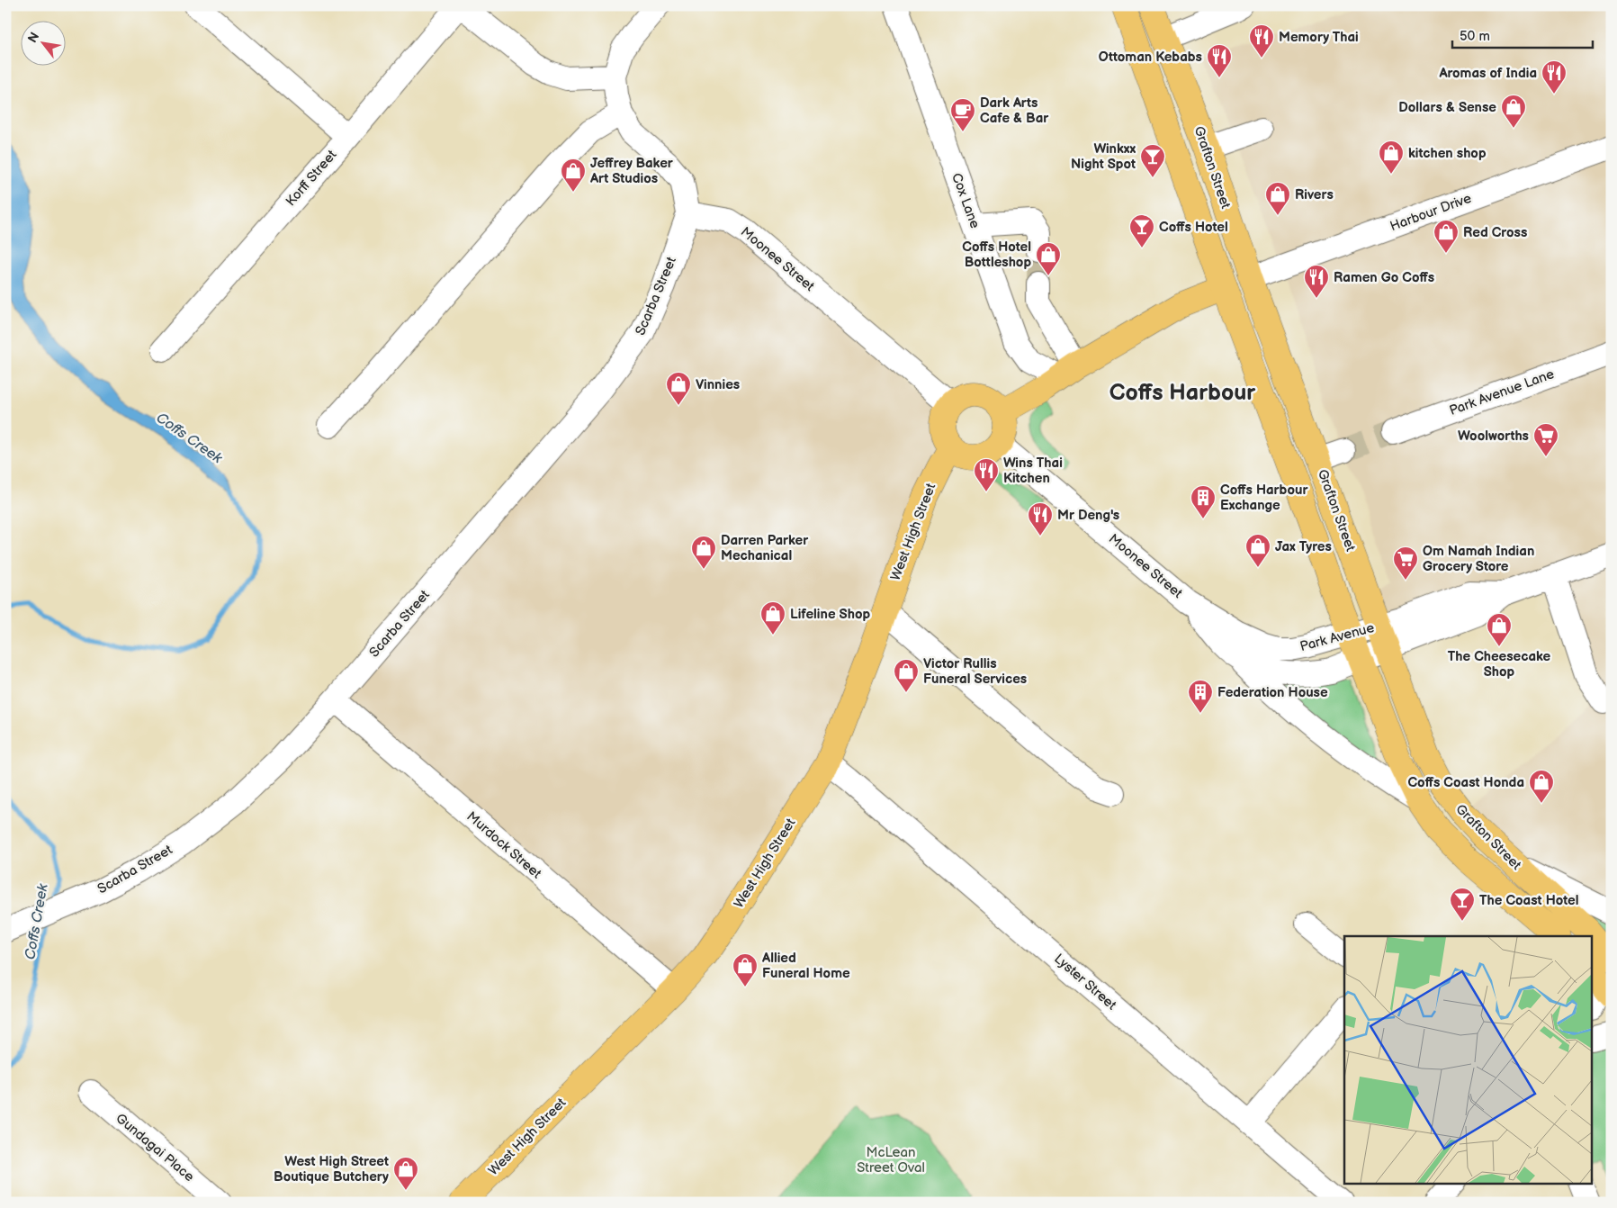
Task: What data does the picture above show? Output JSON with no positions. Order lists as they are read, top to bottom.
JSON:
{
  "streets": {
    "main road": ["Grafton Street", "West High Street"],
    "street": [
      "Korff Street",
      "Cox Lane",
      "Harbour Drive",
      "Moonee Street",
      "Scarba Street",
      "Park Avenue Lane",
      "Park Avenue",
      "Murdock Street",
      "Lyster Street",
      "Gundagai Place"
    ]
  },
  "crossings": [
    ["Grafton Street", "Harbour Drive"],
    ["Grafton Street", "Park Avenue"],
    ["Moonee Street", "Scarba Street"],
    ["Moonee Street", "West High Street"],
    ["Moonee Street", "Park Avenue"],
    ["Scarba Street", "Murdock Street"],
    ["West High Street", "Murdock Street"],
    ["West High Street", "Lyster Street"]
  ],
  "districts": ["Coffs Harbour"],
  "water": ["Coffs Creek"],
  "parks": ["McLean Street Oval"],
  "places": {
    "restaurant": [
      "Memory Thai",
      "Ottoman Kebabs",
      "Aromas of India",
      "Ramen Go Coffs",
      "Wins Thai Kitchen",
      "Mr Deng's"
    ],
    "shop": [
      "Dollars & Sense",
      "kitchen shop",
      "Jeffrey Baker Art Studios",
      "Rivers",
      "Red Cross",
      "Coffs Hotel Bottleshop",
      "Vinnies",
      "Jax Tyres",
      "Darren Parker Mechanical",
      "Lifeline Shop",
      "The Cheesecake Shop",
      "Victor Rullis Funeral Services",
      "Coffs Coast Honda",
      "Allied Funeral Home",
      "West High Street Boutique Butchery"
    ],
    "cafe": ["Dark Arts Cafe & Bar"],
    "bar": ["Winkxx Night Spot", "Coffs Hotel", "The Coast Hotel"],
    "supermarket": ["Woolworths", "Om Namah Indian Grocery Store"],
    "building": ["Coffs Harbour Exchange", "Federation House"]
  },
  "scale_bar": "50 m",
  "north": "top left"
}
